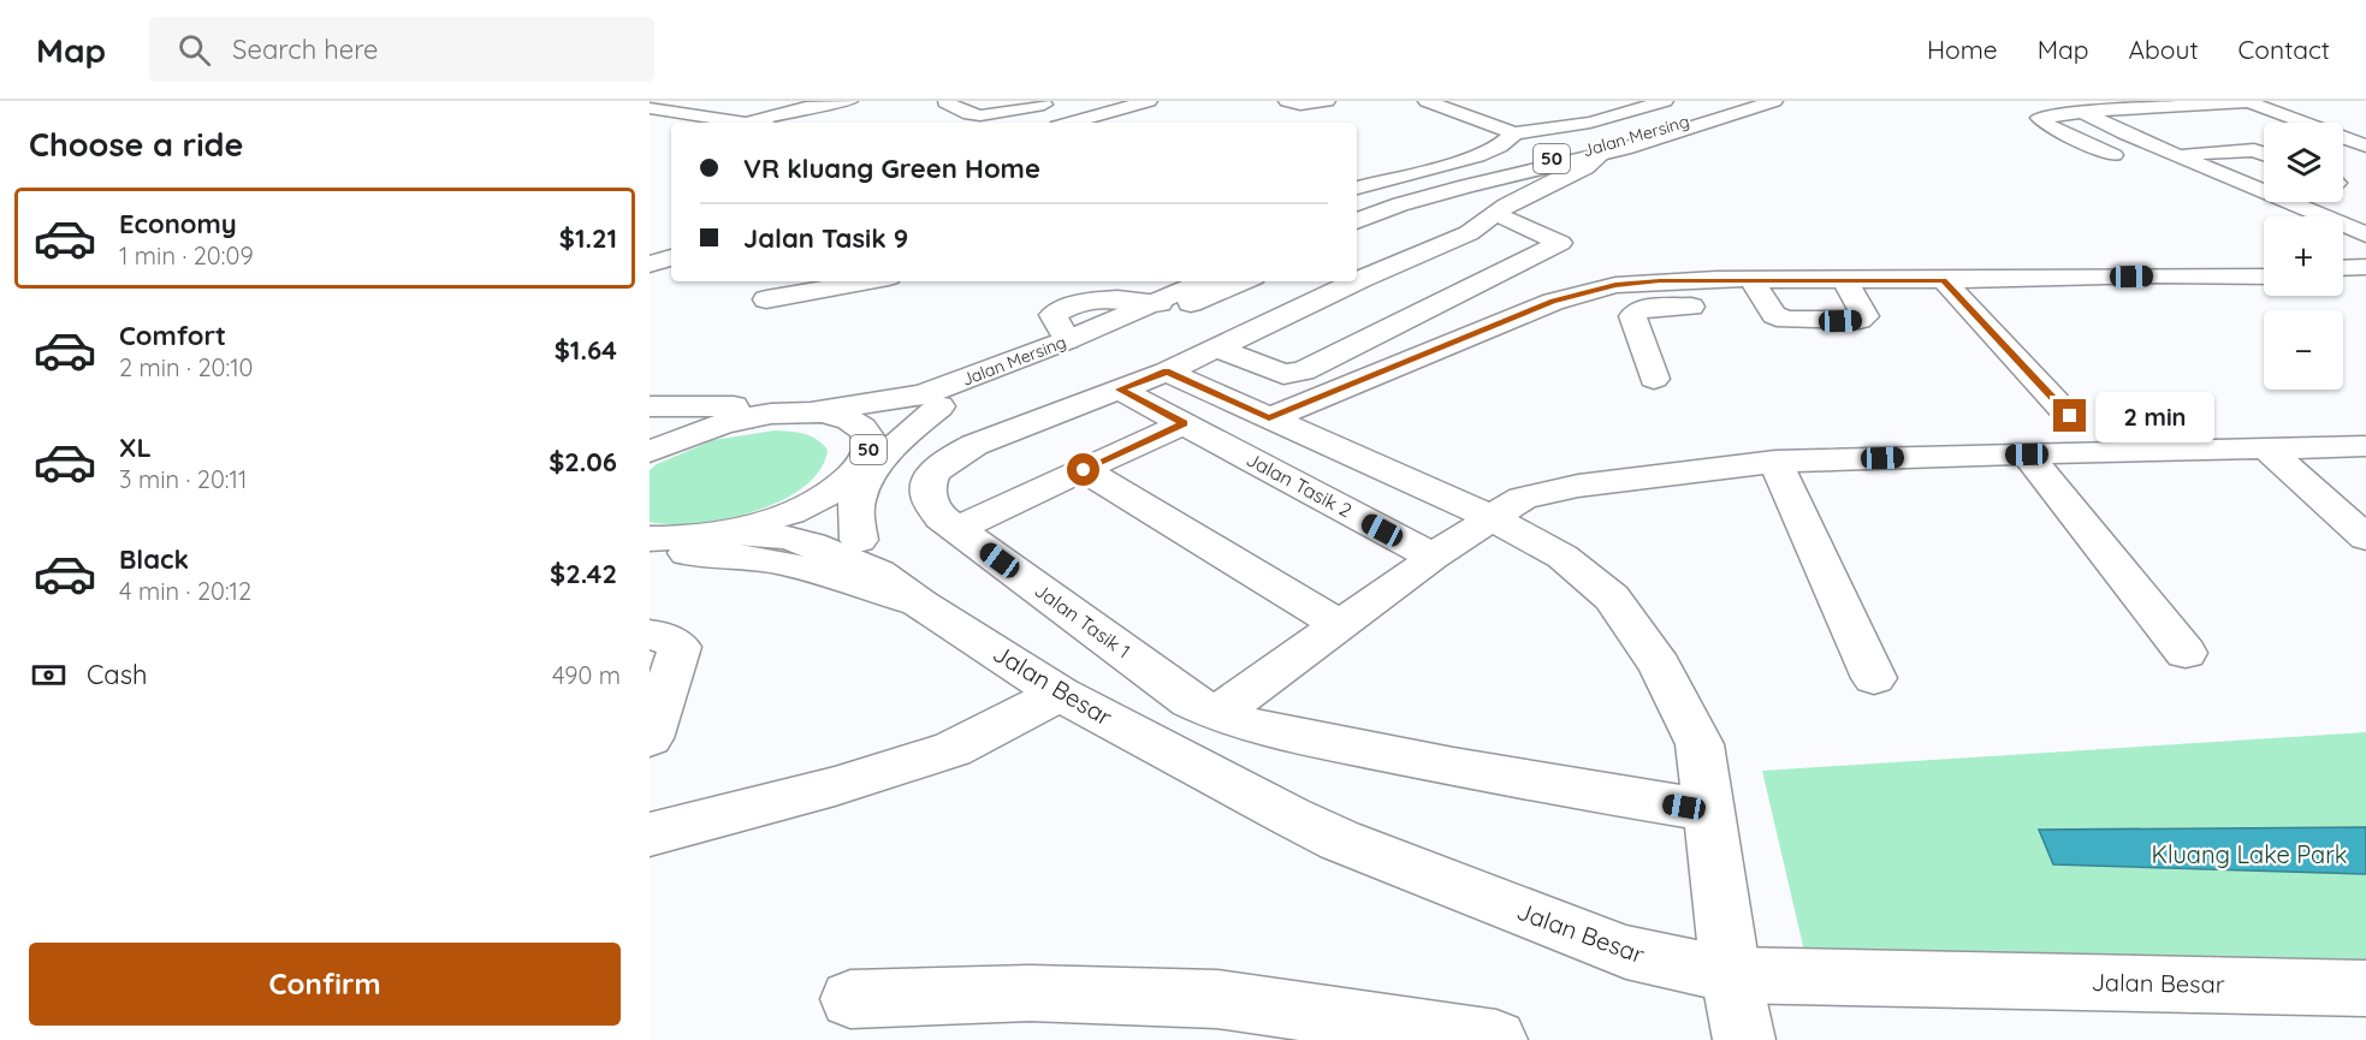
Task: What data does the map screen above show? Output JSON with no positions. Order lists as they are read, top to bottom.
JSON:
{
  "streets": {
    "main road": [
      "Jalan Mersing",
      "50",
      "Jalan Tasik 2",
      "Jalan Tasik 1",
      "Jalan Besar"
    ]
  },
  "crossings": [
    ["Jalan Mersing", "50"],
    ["50", "Jalan Besar"],
    ["Jalan Tasik 2", "Jalan Tasik 1"]
  ],
  "parks": ["Kluang Lake Park"],
  "page": {
    "header": "Map",
    "search": "Search here",
    "nav": [
      "Home",
      "Map",
      "About",
      "Contact"
    ],
    "heading": "Choose a ride",
    "map_buttons": ["+", "−"],
    "banner": ["VR kluang Green Home", "Jalan Tasik 9"],
    "list": [
      {
        "name": "Economy",
        "note": "1 min · 20:09",
        "value": "$1.21"
      },
      {
        "name": "Comfort",
        "note": "2 min · 20:10",
        "value": "$1.64"
      },
      {
        "name": "XL",
        "note": "3 min · 20:11",
        "value": "$2.06"
      },
      {
        "name": "Black",
        "note": "4 min · 20:12",
        "value": "$2.42"
      }
    ],
    "bubble": "2 min",
    "pay": ["Cash", "490 m"],
    "buttons": "Confirm"
  }
}
